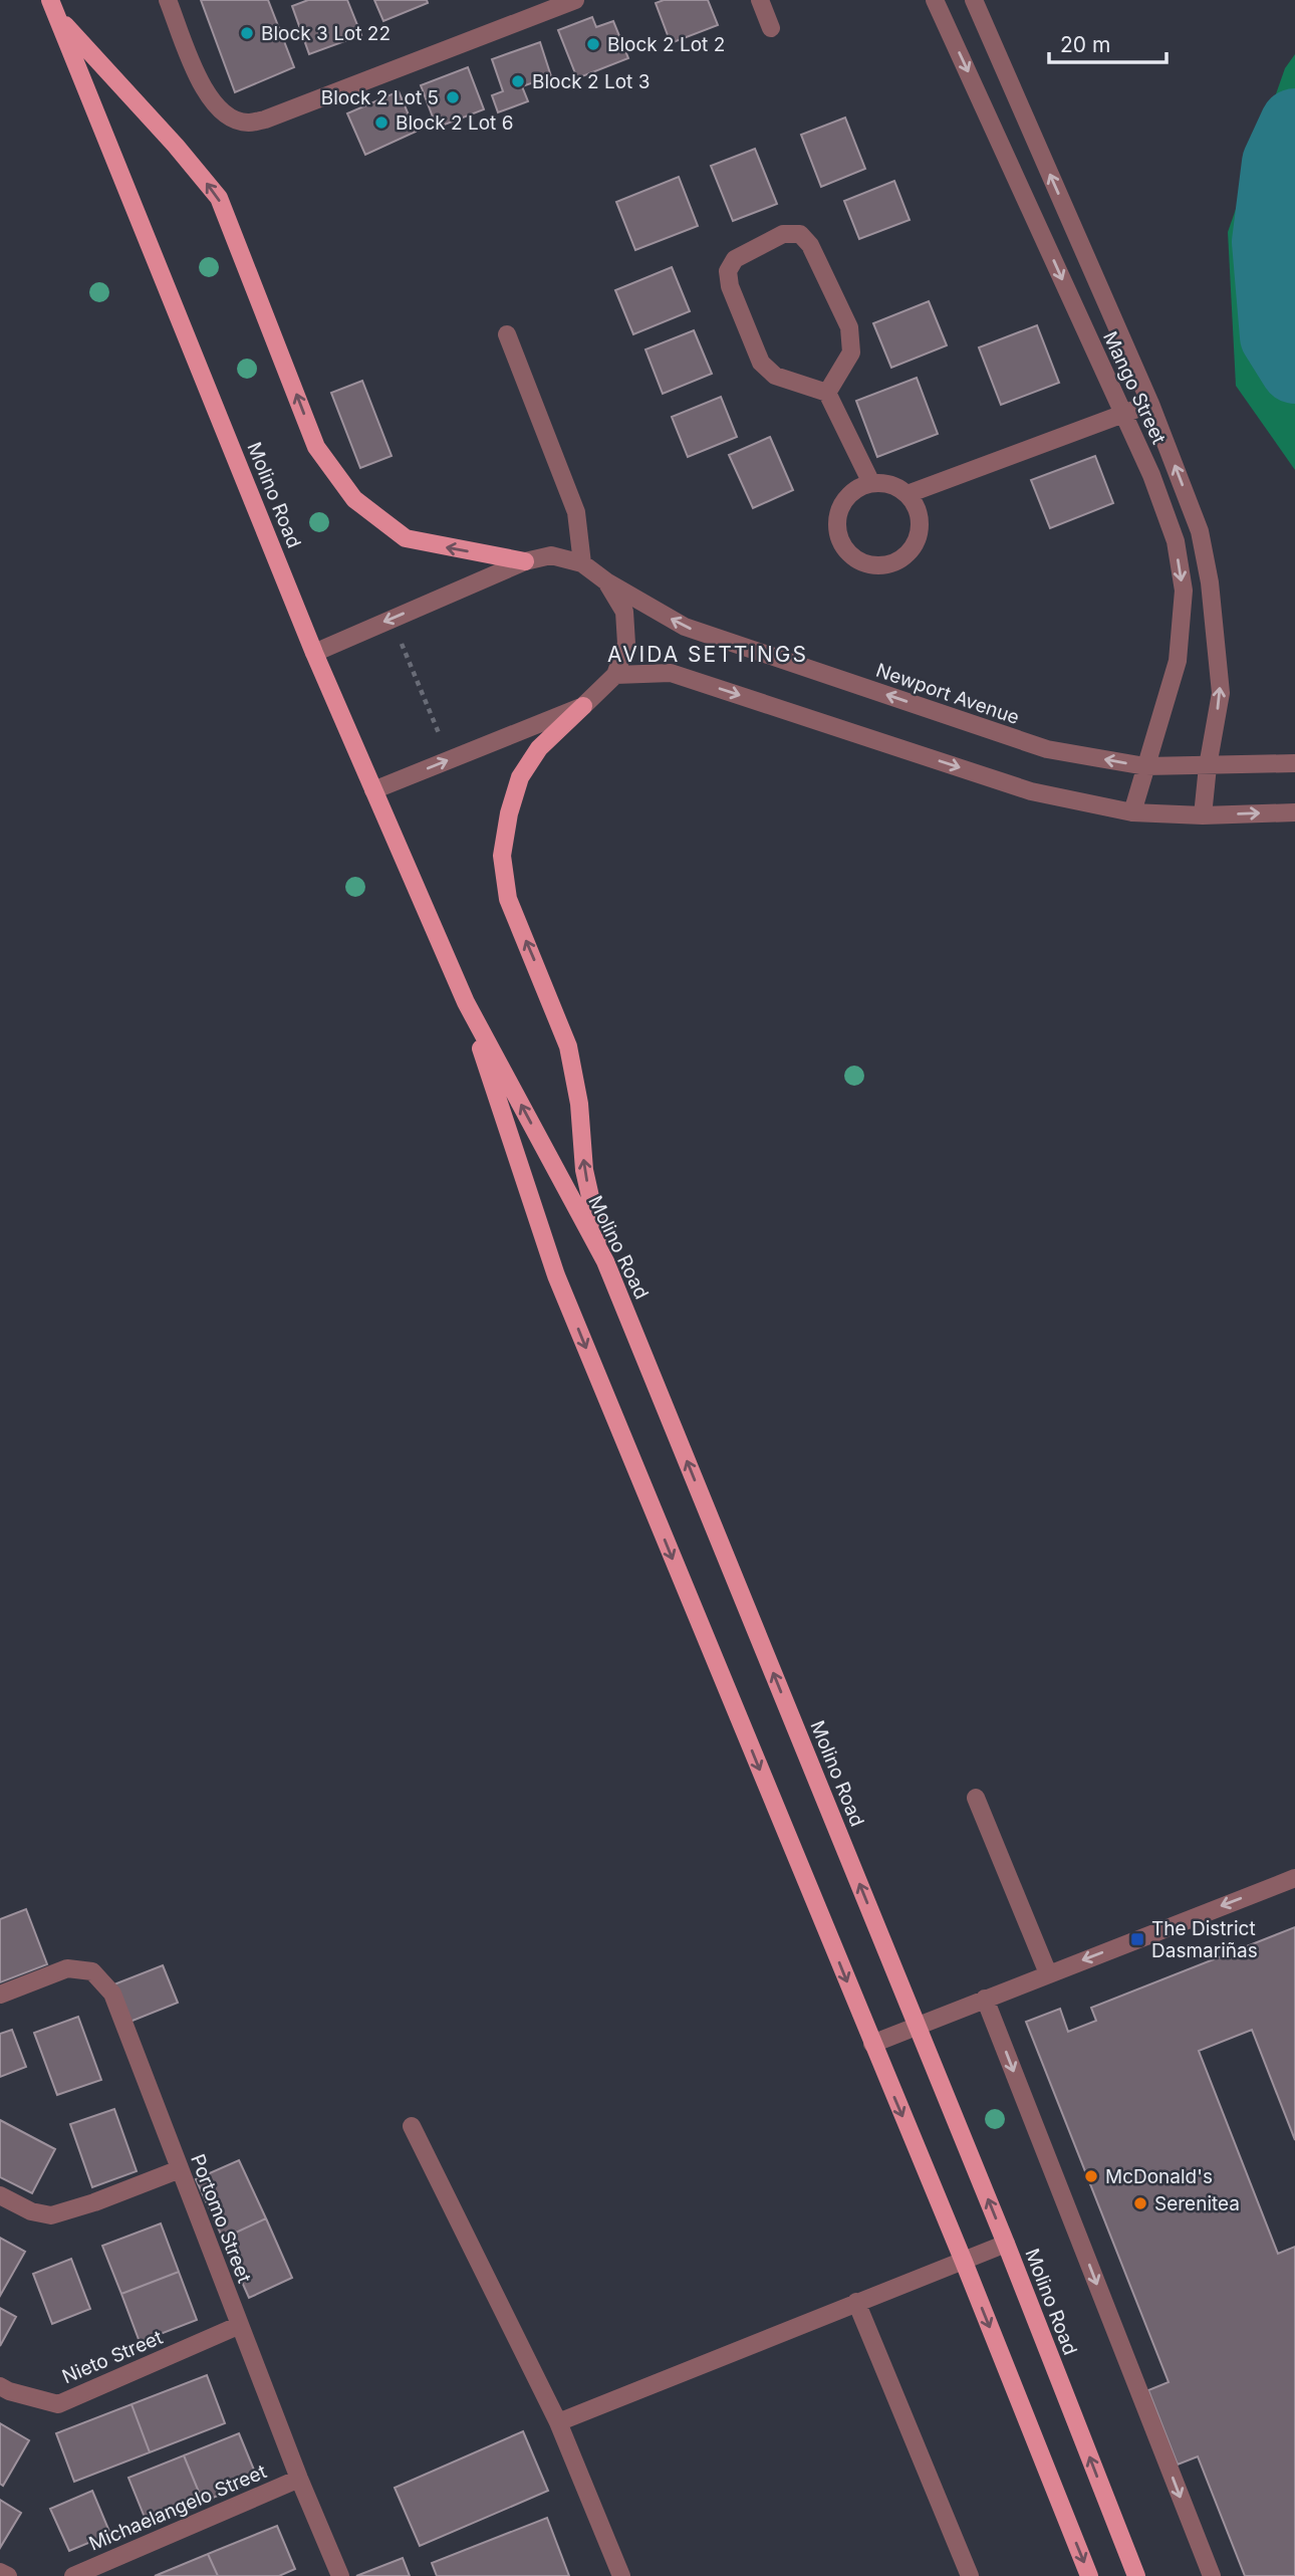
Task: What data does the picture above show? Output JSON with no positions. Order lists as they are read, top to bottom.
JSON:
{
  "streets": {
    "main road": ["Molino Road"],
    "street": [
      "Mango Street",
      "Newport Avenue",
      "Portomo Street",
      "Nieto Street",
      "Michaelangelo Street"
    ]
  },
  "crossings": [
    ["Mango Street", "Newport Avenue"],
    ["Molino Road", "Newport Avenue"],
    ["Portomo Street", "Nieto Street"],
    ["Portomo Street", "Michaelangelo Street"]
  ],
  "districts": ["AVIDA SETTINGS"],
  "places": {
    "other": [
      "Block 3 Lot 22",
      "Block 2 Lot 2",
      "Block 2 Lot 3",
      "Block 2 Lot 5",
      "Block 2 Lot 6",
      "McDonald's",
      "Serenitea"
    ],
    "transit": ["The District Dasmariñas"]
  },
  "scale_bar": "20 m"
}
